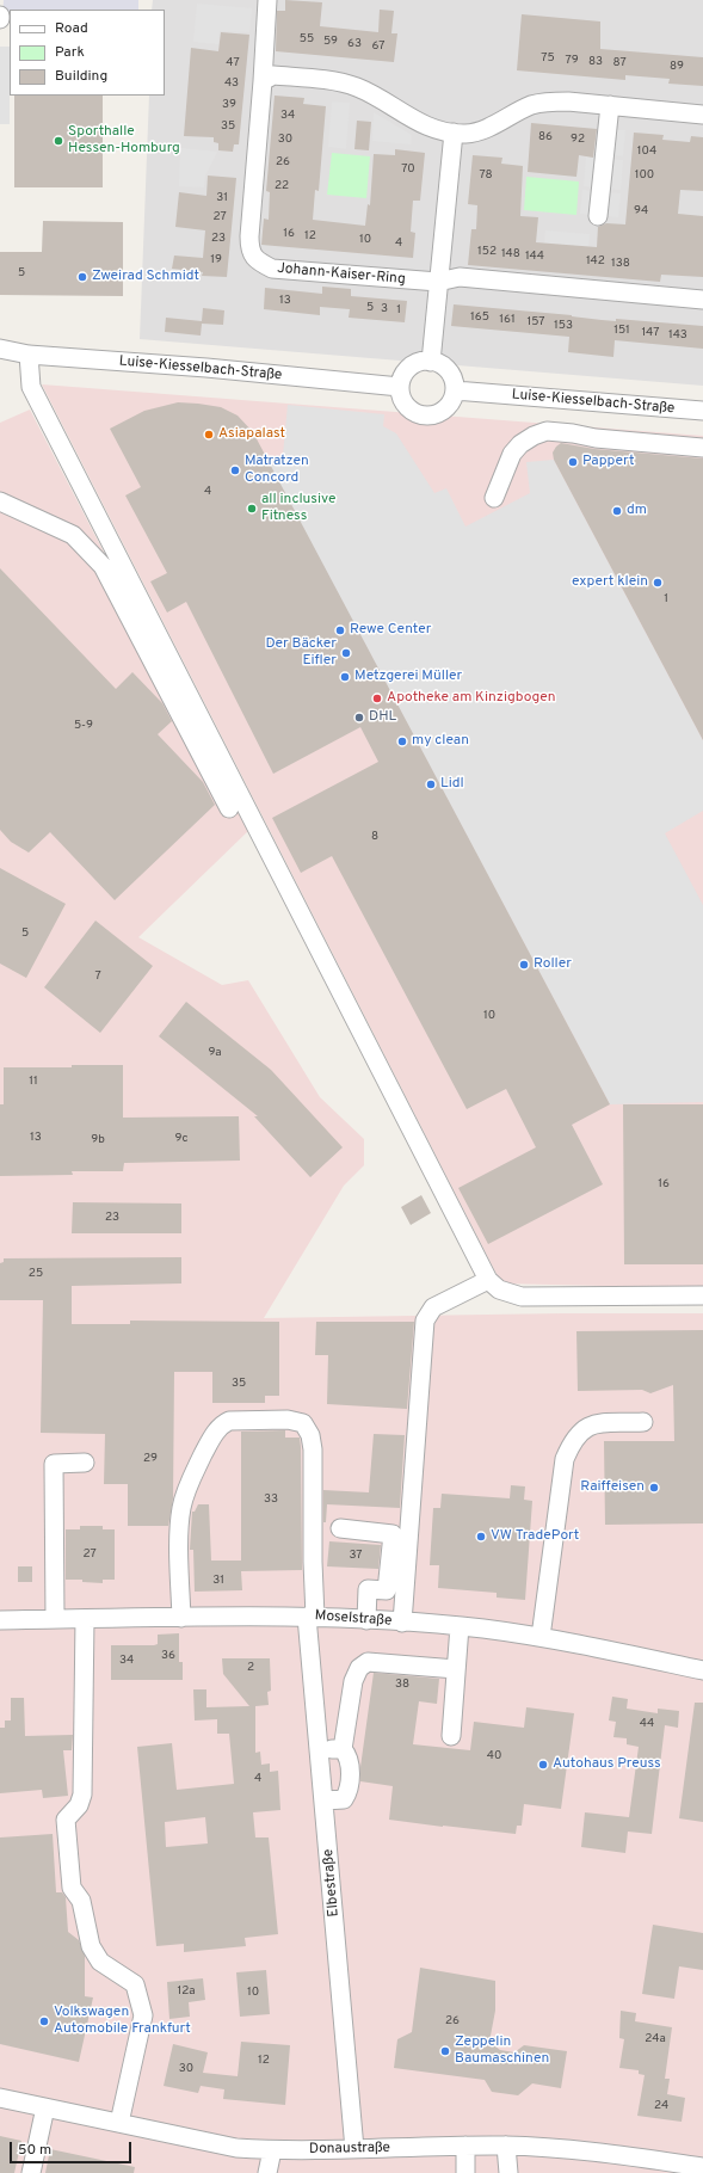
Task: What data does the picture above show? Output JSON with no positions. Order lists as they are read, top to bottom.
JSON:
{
  "streets": {
    "street": [
      "Johann-Kaiser-Ring",
      "Luise-Kiesselbach-Straße",
      "Moselstraße",
      "Elbestraße",
      "Donaustraße"
    ]
  },
  "crossings": [
    ["Moselstraße", "Elbestraße"],
    ["Elbestraße", "Donaustraße"]
  ],
  "places": [
    "Sporthalle Hessen-Homburg",
    "Zweirad Schmidt",
    "Asiapalast",
    "Pappert",
    "Matratzen Concord",
    "all inclusive Fitness",
    "dm",
    "expert klein",
    "Rewe Center",
    "Der Bäcker Eifler",
    "Metzgerei Müller",
    "Apotheke am Kinzigbogen",
    "DHL",
    "my clean",
    "Lidl",
    "Roller",
    "Raiffeisen",
    "VW TradePort",
    "Autohaus Preuss",
    "Volkswagen Automobile Frankfurt",
    "Zeppelin Baumaschinen"
  ],
  "house_numbers": [
    "55",
    "59",
    "63",
    "67",
    "75",
    "79",
    "83",
    "47",
    "87",
    "89",
    "43",
    "39",
    "34",
    "35",
    "86",
    "30",
    "92",
    "104",
    "26",
    "70",
    "78",
    "100",
    "22",
    "31",
    "94",
    "27",
    "16",
    "12",
    "23",
    "10",
    "4",
    "152",
    "148",
    "144",
    "19",
    "142",
    "138",
    "5",
    "13",
    "5",
    "3",
    "1",
    "165",
    "161",
    "157",
    "153",
    "151",
    "147",
    "143",
    "4",
    "1",
    "5-9",
    "8",
    "5",
    "7",
    "10",
    "9a",
    "11",
    "13",
    "9c",
    "9b",
    "16",
    "23",
    "25",
    "35",
    "29",
    "33",
    "27",
    "37",
    "31",
    "36",
    "34",
    "2",
    "38",
    "44",
    "40",
    "4",
    "12a",
    "10",
    "26",
    "24a",
    "12",
    "30",
    "24"
  ],
  "legend": ["Road", "Park", "Building"],
  "scale_bar": "50 m"
}
